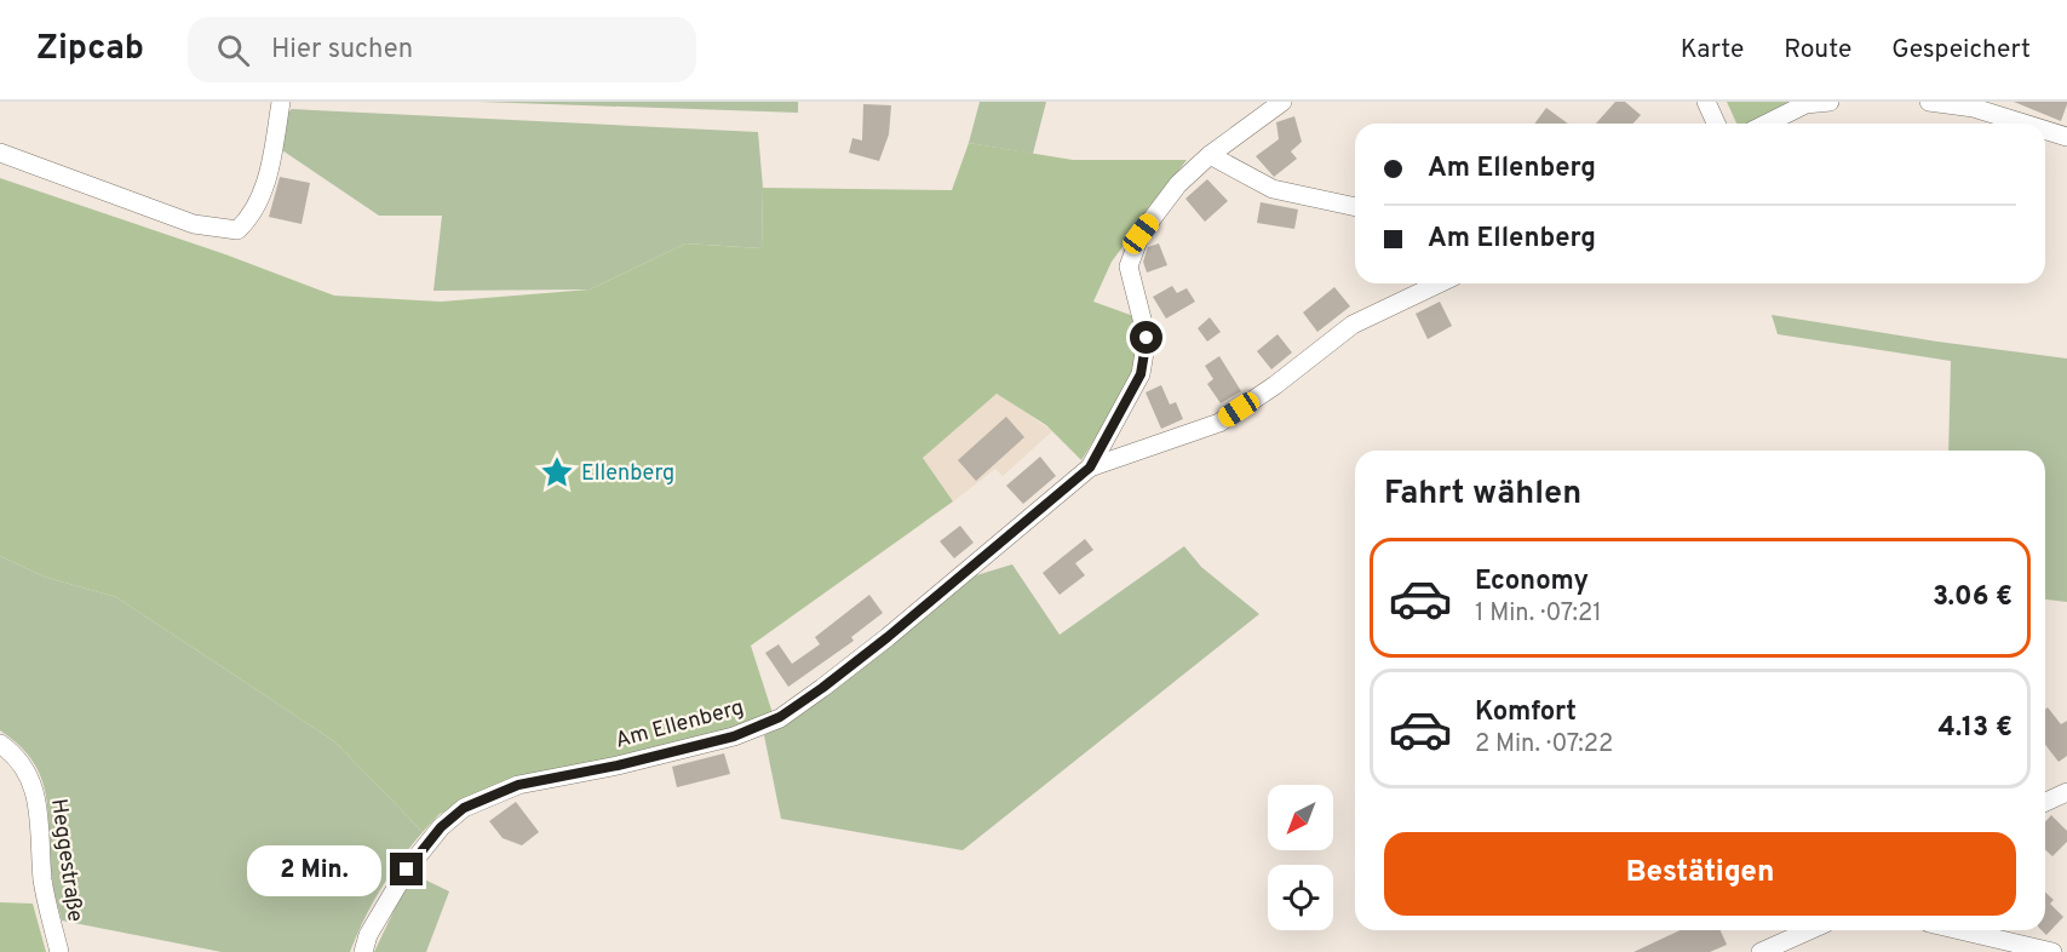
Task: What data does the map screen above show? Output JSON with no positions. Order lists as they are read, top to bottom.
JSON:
{
  "streets": {
    "street": ["Am Ellenberg", "Heggestraße"]
  },
  "places": {
    "place": ["Ellenberg"]
  },
  "north": "bottom left",
  "page": {
    "header": "Zipcab",
    "search": "Hier suchen",
    "nav": ["Karte", "Route", "Gespeichert"],
    "banner": ["Am Ellenberg", "Am Ellenberg"],
    "heading": "Fahrt wählen",
    "list": [
      {
        "name": "Economy",
        "note": "1 Min. · 07:21",
        "value": "3.06 €"
      },
      {
        "name": "Komfort",
        "note": "2 Min. · 07:22",
        "value": "4.13 €"
      }
    ],
    "buttons": "Bestätigen",
    "bubble": "2 Min."
  }
}
